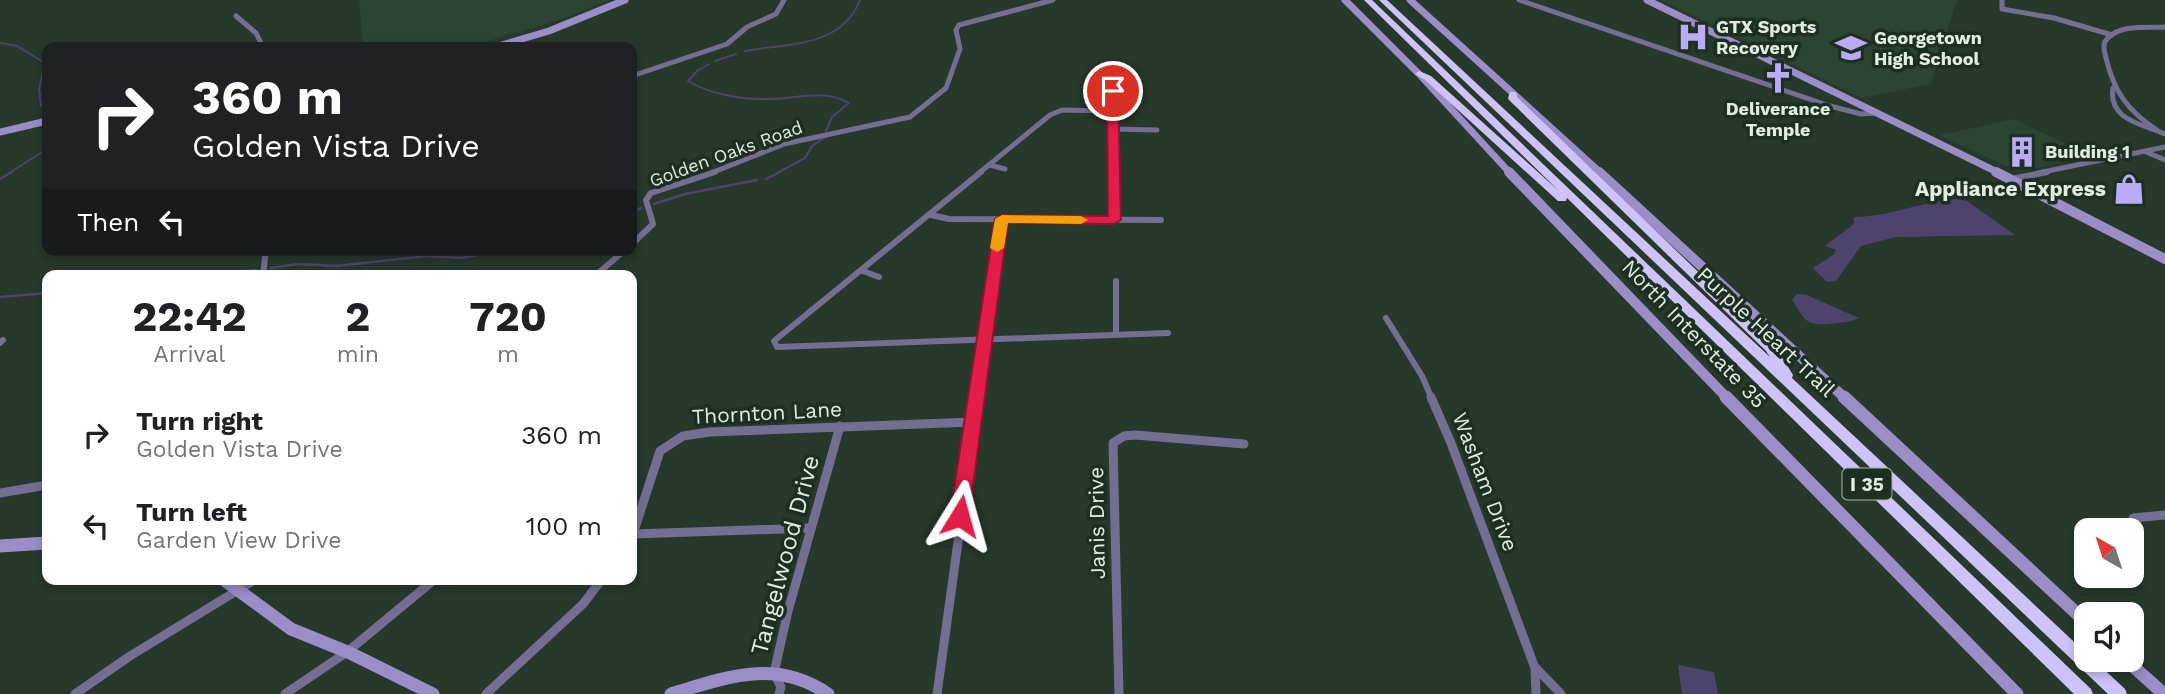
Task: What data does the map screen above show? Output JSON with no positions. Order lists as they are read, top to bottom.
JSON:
{
  "streets": {
    "highway": ["Purple Heart Trail", "I 35"],
    "main road": ["North Interstate 35"],
    "street": [
      "Golden Oaks Road",
      "Thornton Lane",
      "Washam Drive",
      "Janis Drive",
      "Tangelwood Drive"
    ]
  },
  "crossings": [
    ["Thornton Lane", "Tangelwood Drive"]
  ],
  "places": {
    "hospital": ["GTX Sports Recovery"],
    "school or university": ["Georgetown High School"],
    "church": ["Deliverance Temple"],
    "building": ["Building 1"],
    "shop": ["Appliance Express"]
  },
  "north": "top left",
  "page": {
    "turn": ["360 m", "Golden Vista Drive"],
    "then": "Then",
    "eta": [
      "22:42",
      "Arrival",
      "2",
      "min",
      "720",
      "m"
    ],
    "list": [
      {
        "name": "Turn right",
        "note": "Golden Vista Drive",
        "value": "360 m"
      },
      {
        "name": "Turn left",
        "note": "Garden View Drive",
        "value": "100 m"
      }
    ]
  }
}
